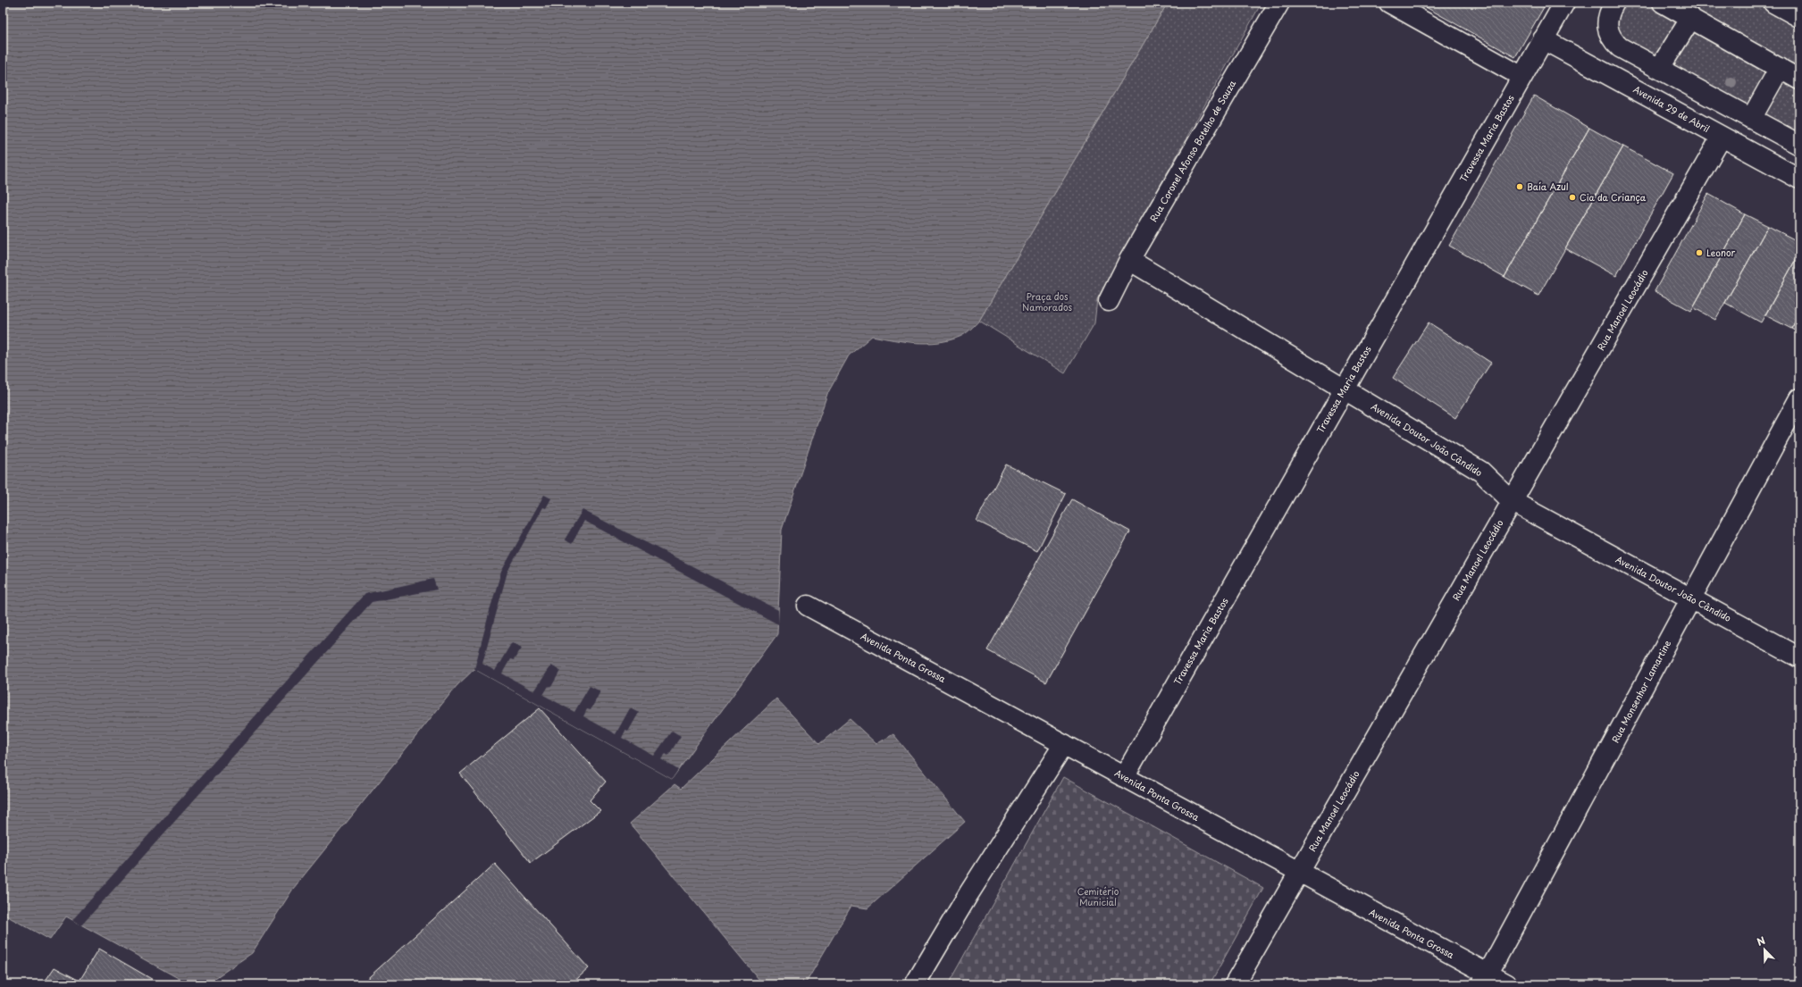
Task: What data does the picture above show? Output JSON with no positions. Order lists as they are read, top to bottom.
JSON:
{
  "streets": {
    "street": [
      "Avenida 29 de Abril",
      "Travessa Maria Bastos",
      "Rua Coronel Afonso Botelho de Souza",
      "Rua Manoel Leocádio",
      "Avenida Doutor João Cândido",
      "Avenida Ponta Grossa",
      "Rua Monsenhor Lamartine"
    ]
  },
  "crossings": [
    ["Avenida 29 de Abril", "Travessa Maria Bastos"],
    ["Avenida 29 de Abril", "Rua Manoel Leocádio"],
    ["Travessa Maria Bastos", "Avenida Doutor João Cândido"],
    ["Travessa Maria Bastos", "Avenida Ponta Grossa"],
    ["Rua Coronel Afonso Botelho de Souza", "Avenida Doutor João Cândido"],
    ["Rua Manoel Leocádio", "Avenida Doutor João Cândido"],
    ["Rua Manoel Leocádio", "Avenida Ponta Grossa"],
    ["Avenida Doutor João Cândido", "Rua Monsenhor Lamartine"],
    ["Avenida Ponta Grossa", "Rua Monsenhor Lamartine"]
  ],
  "parks": ["Praça dos Namorados", "Cemitério Municial"],
  "places": ["Baía Azul", "Cia da Criança", "Leonor"],
  "north": "top left"
}
